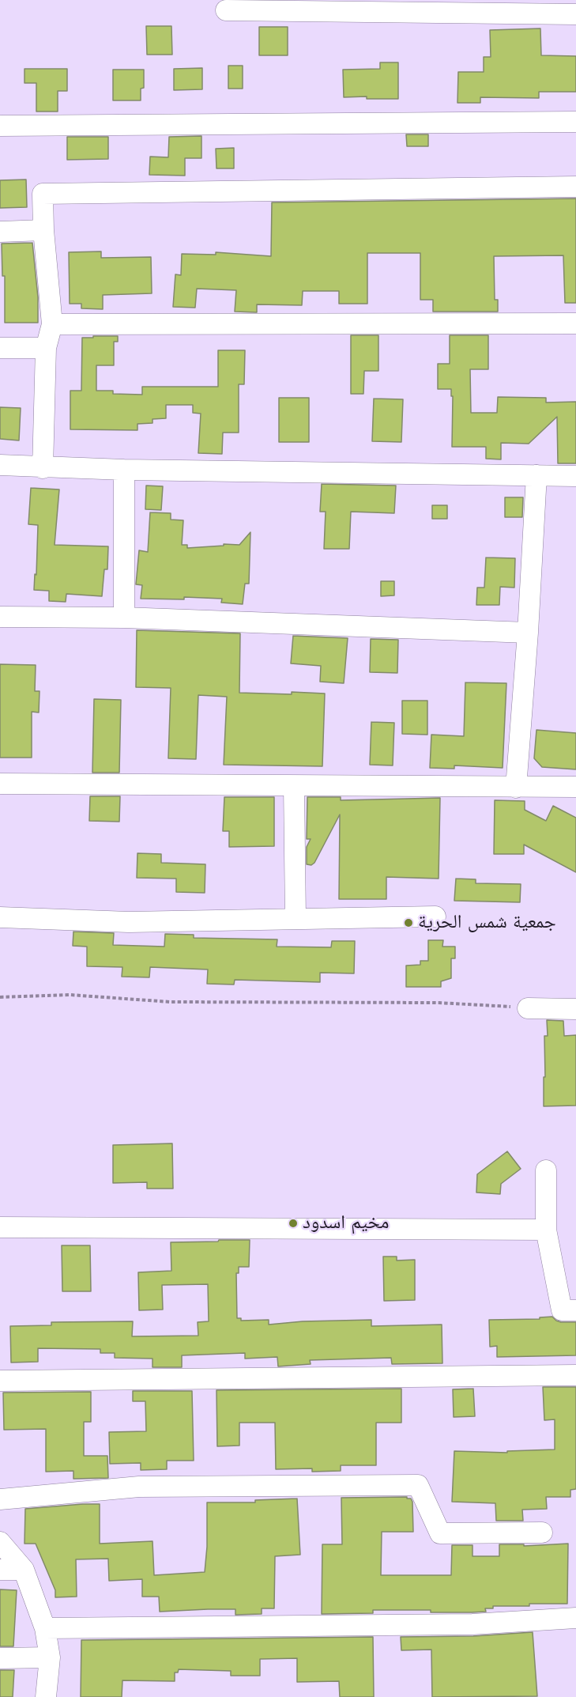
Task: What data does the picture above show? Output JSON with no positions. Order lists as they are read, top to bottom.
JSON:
{
  "places": ["جمعية شمس الحرية", "مخيم اسدود"]
}
